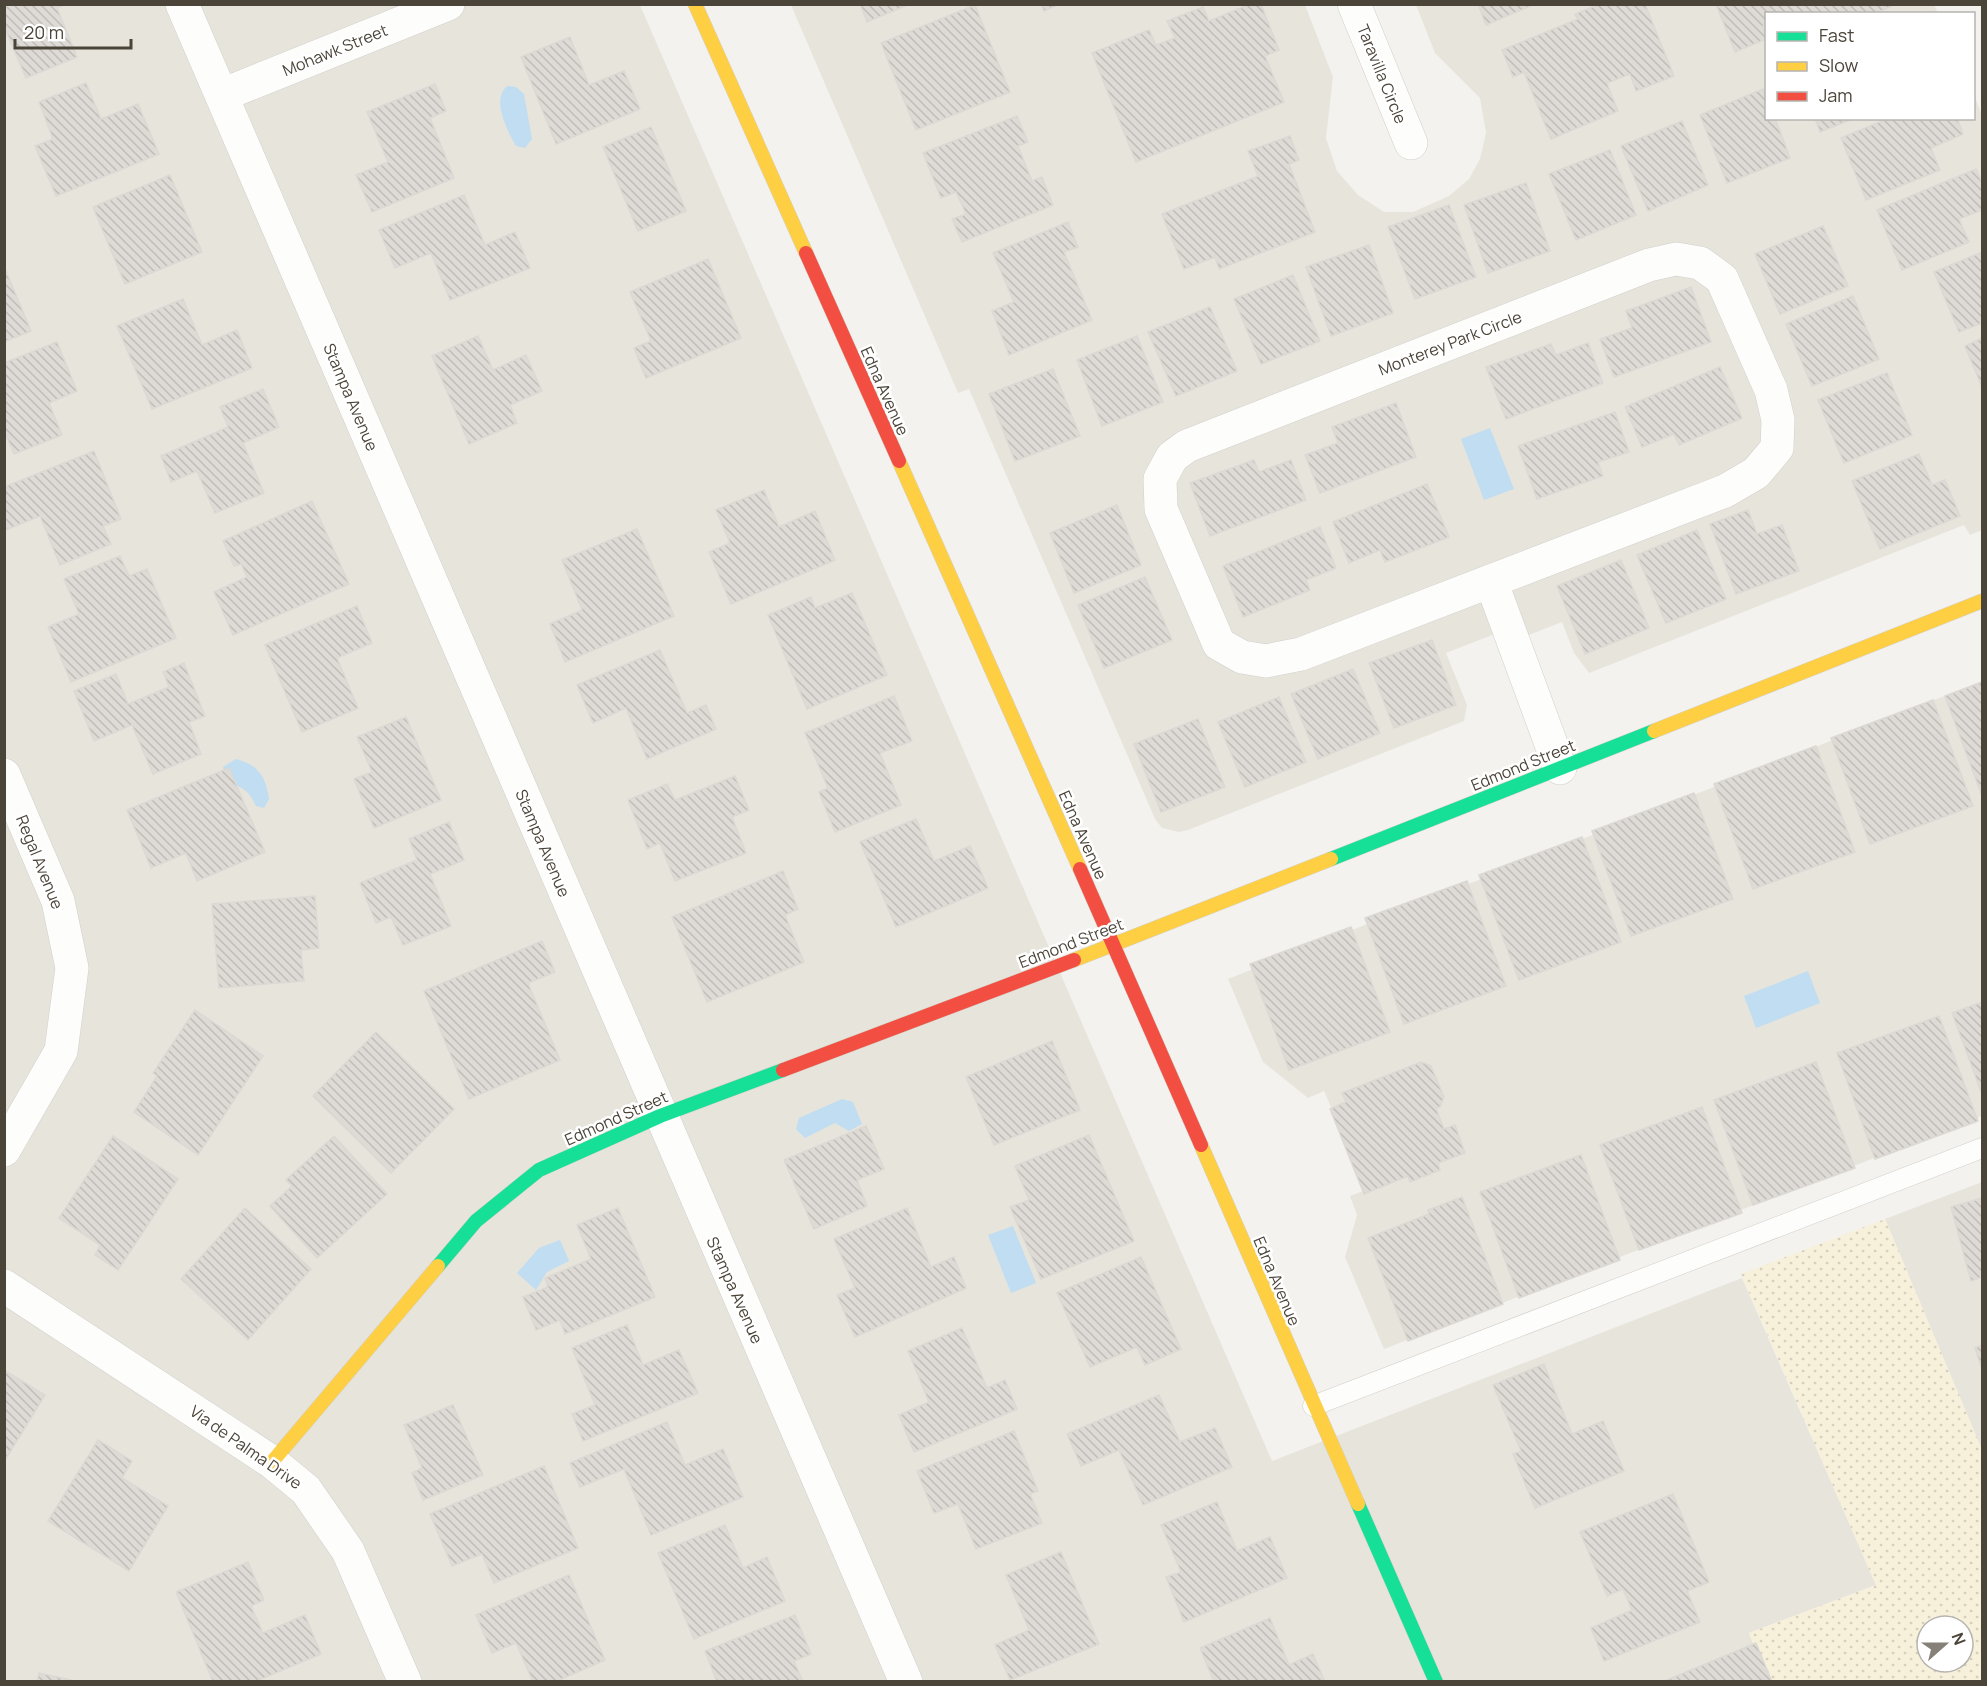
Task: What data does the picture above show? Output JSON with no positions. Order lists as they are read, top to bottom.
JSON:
{
  "streets": {
    "street": [
      "Mohawk Street",
      "Taravilla Circle",
      "Monterey Park Circle",
      "Edna Avenue",
      "Stampa Avenue",
      "Edmond Street",
      "Regal Avenue",
      "Via de Palma Drive"
    ]
  },
  "crossings": [
    ["Mohawk Street", "Stampa Avenue"],
    ["Edna Avenue", "Edmond Street"],
    ["Stampa Avenue", "Edmond Street"],
    ["Edmond Street", "Via de Palma Drive"]
  ],
  "legend": ["Fast", "Slow", "Jam"],
  "scale_bar": "20 m",
  "north": "right"
}
